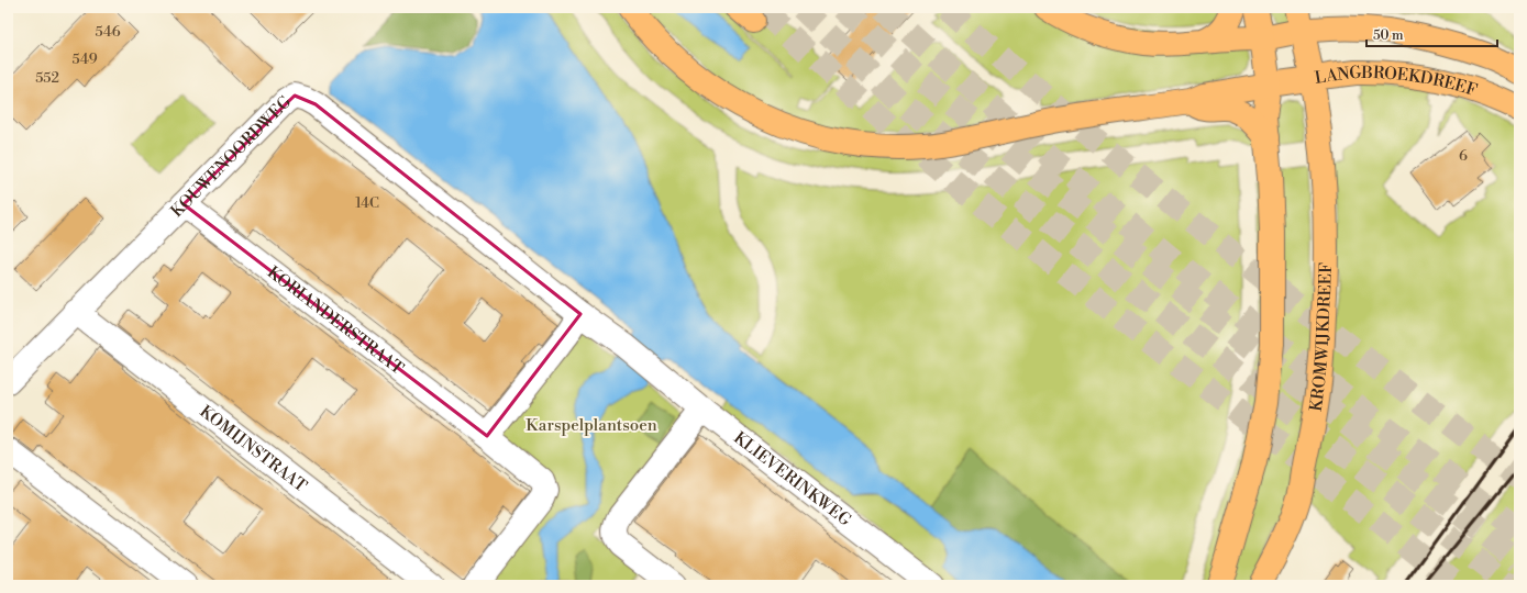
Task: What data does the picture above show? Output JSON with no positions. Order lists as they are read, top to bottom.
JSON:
{
  "streets": {
    "main road": ["LANGBROEKDREEF", "KROMWIJKDREEF"],
    "street": [
      "KOUWENOORDWEG",
      "KORIANDERSTRAAT",
      "KOMIJNSTRAAT",
      "KLIEVERINKWEG"
    ]
  },
  "crossings": [
    ["LANGBROEKDREEF", "KROMWIJKDREEF"],
    ["KOUWENOORDWEG", "KORIANDERSTRAAT"],
    ["KOUWENOORDWEG", "KOMIJNSTRAAT"],
    ["KOUWENOORDWEG", "KLIEVERINKWEG"]
  ],
  "parks": ["Karspelplantsoen"],
  "house_numbers": [
    "546",
    "549",
    "552",
    "6",
    "14C"
  ],
  "scale_bar": "50 m"
}
